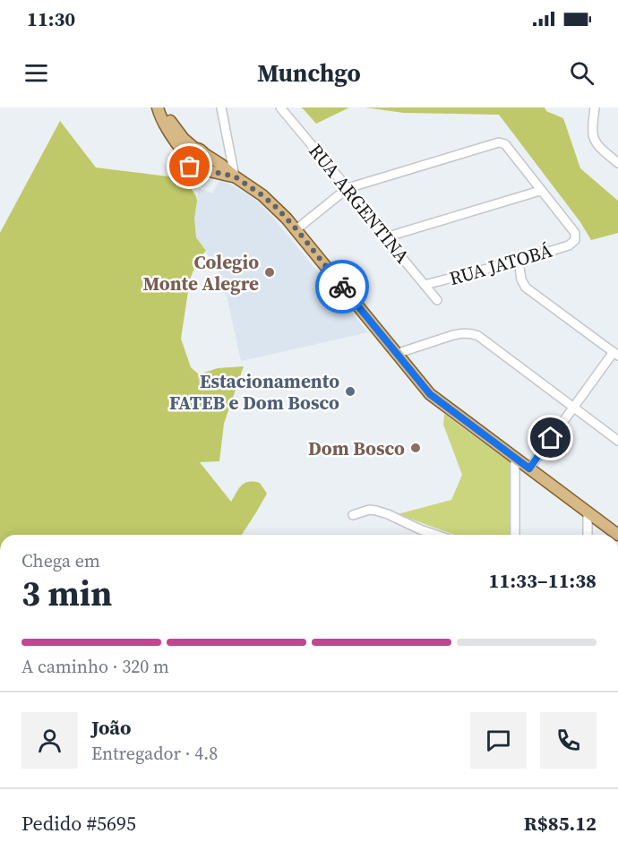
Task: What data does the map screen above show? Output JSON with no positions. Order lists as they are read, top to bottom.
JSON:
{
  "streets": {
    "street": ["RUA ARGENTINA", "RUA JATOBÁ"]
  },
  "crossings": [
    ["RUA ARGENTINA", "RUA JATOBÁ"]
  ],
  "places": ["Colegio Monte Alegre", "Estacionamento FATEB e Dom Bosco", "Dom Bosco"],
  "page": {
    "status": "11:30",
    "header": "Munchgo",
    "heading": ["3 min", "Chega em", "11:33–11:38"],
    "panel": [
      "João",
      "Entregador · 4.8",
      "Pedido #5695",
      "R$85.12"
    ],
    "bar": "A caminho · 320 m"
  }
}
